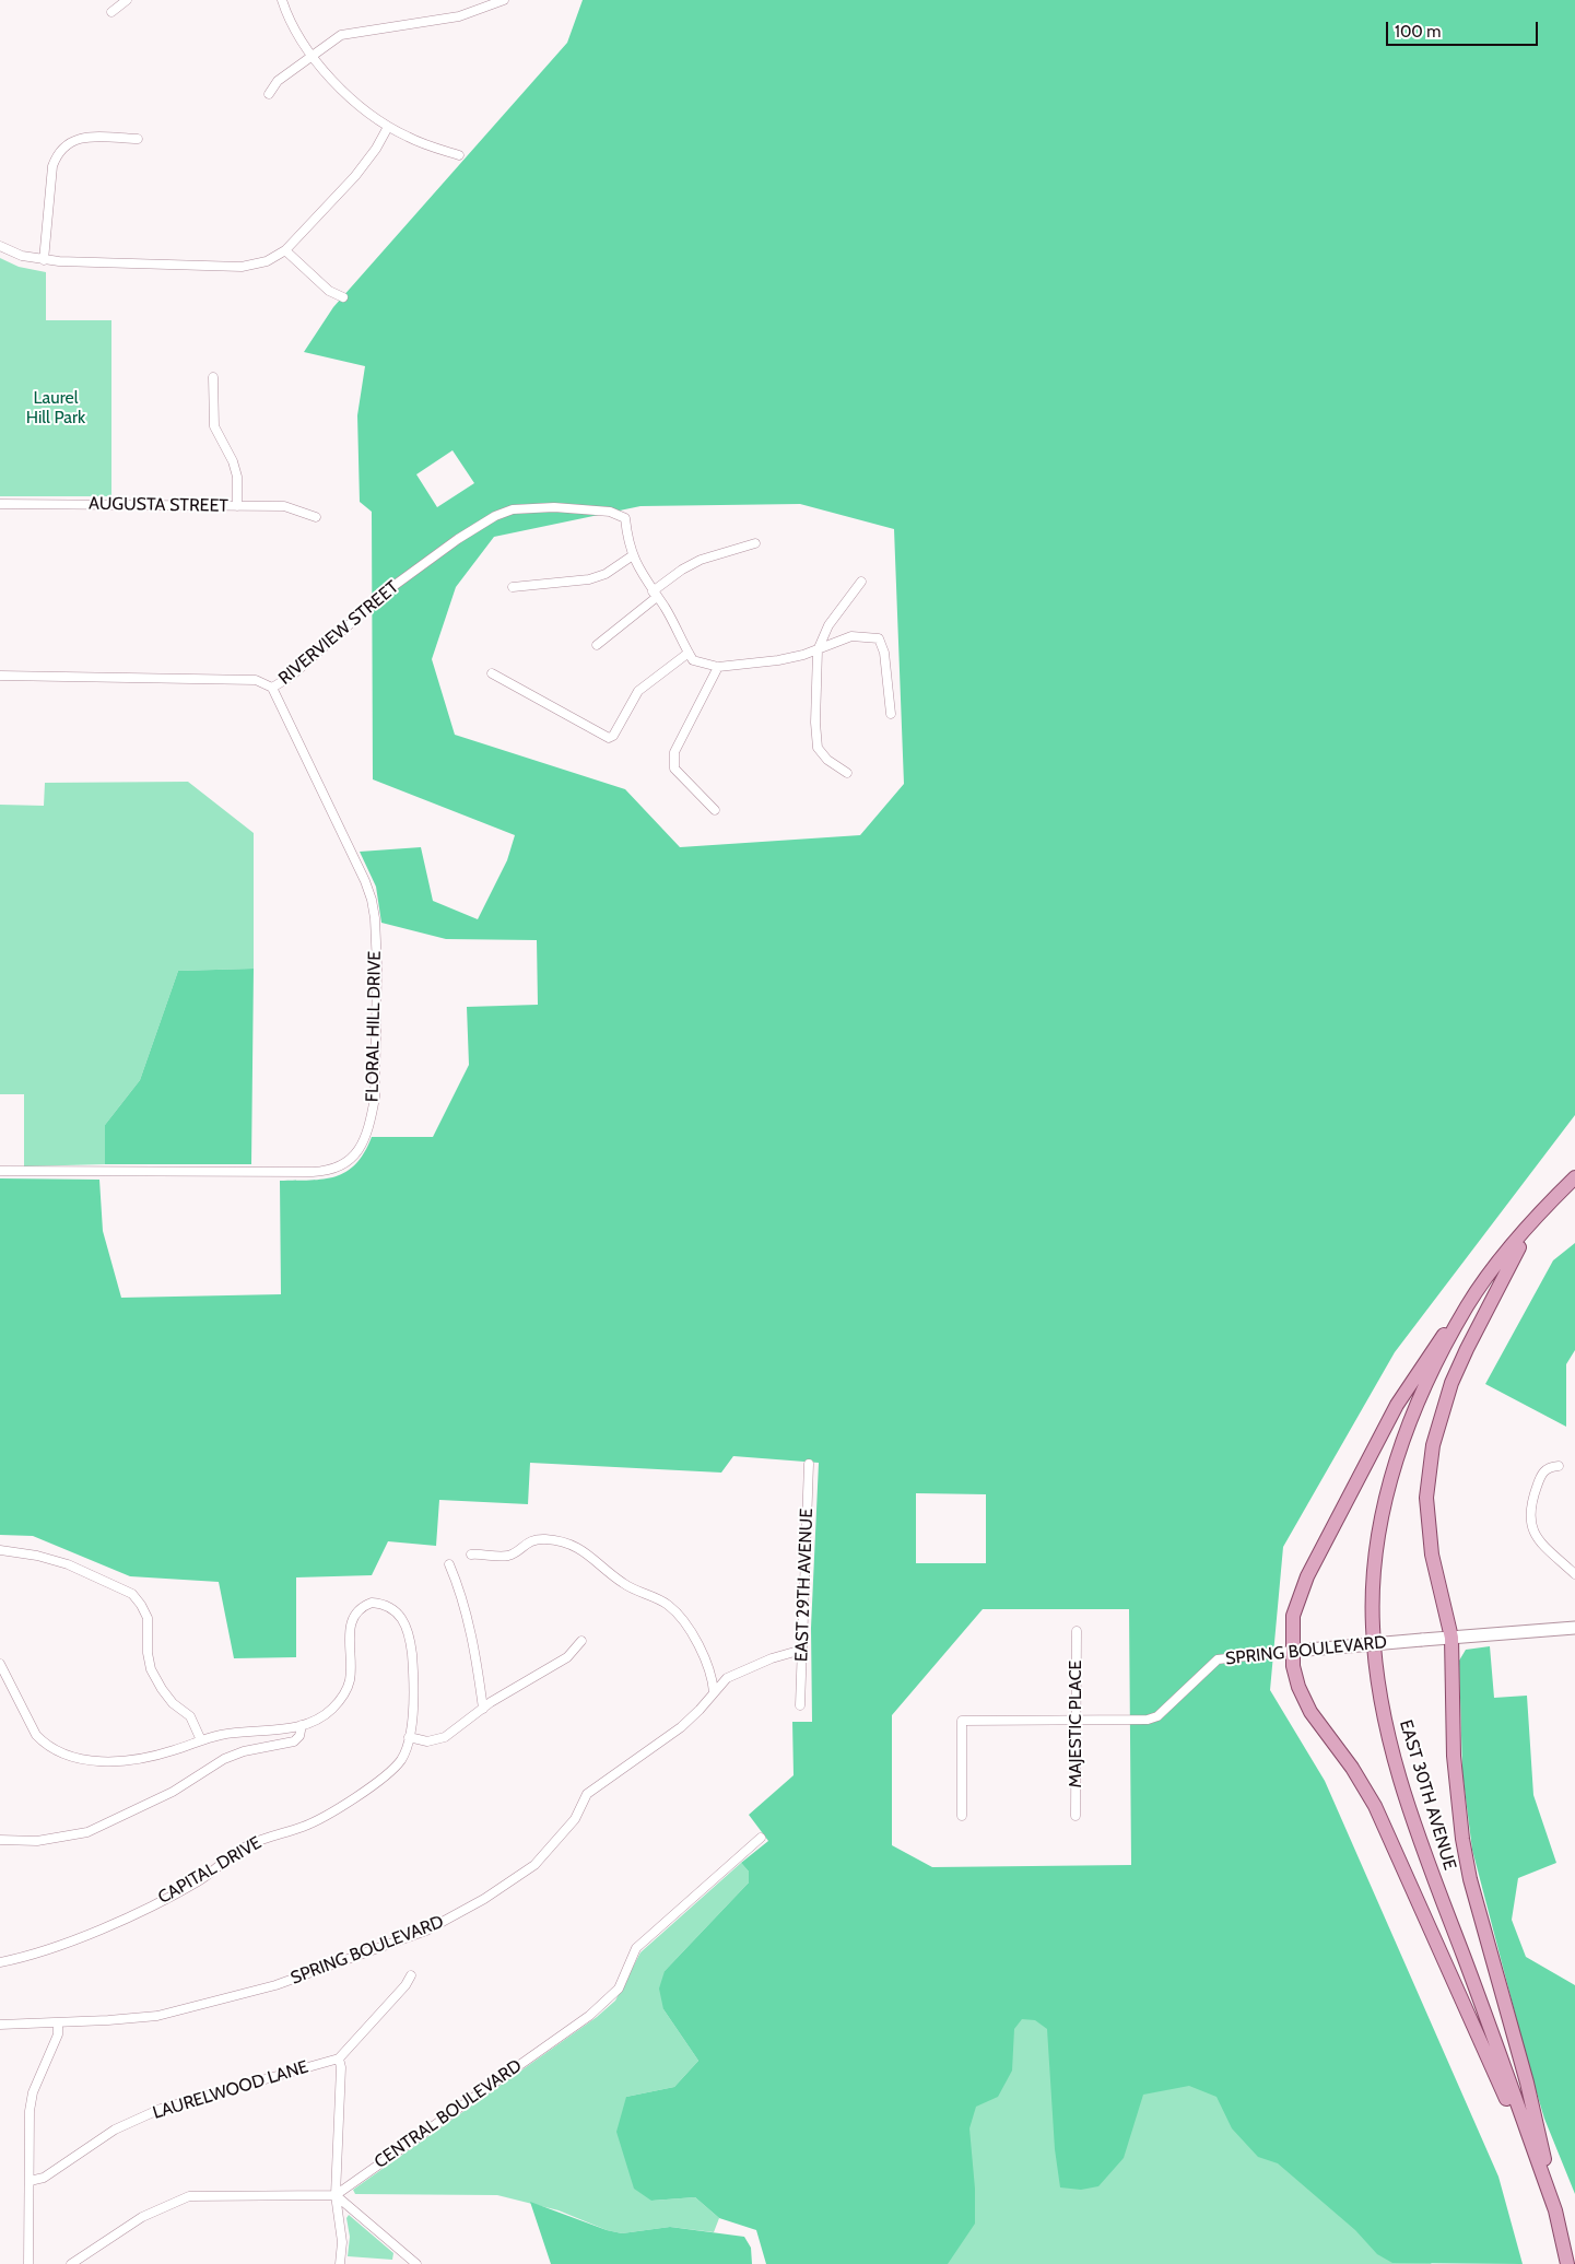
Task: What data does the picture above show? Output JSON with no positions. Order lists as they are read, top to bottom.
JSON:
{
  "streets": {
    "main road": ["EAST 30TH AVENUE"],
    "street": [
      "AUGUSTA STREET",
      "RIVERVIEW STREET",
      "FLORAL HILL DRIVE",
      "EAST 29TH AVENUE",
      "SPRING BOULEVARD",
      "MAJESTIC PLACE",
      "CAPITAL DRIVE",
      "LAURELWOOD LANE",
      "CENTRAL BOULEVARD"
    ]
  },
  "crossings": [
    ["RIVERVIEW STREET", "FLORAL HILL DRIVE"],
    ["EAST 29TH AVENUE", "SPRING BOULEVARD"],
    ["SPRING BOULEVARD", "MAJESTIC PLACE"]
  ],
  "parks": ["Laurel Hill Park"],
  "scale_bar": "100 m"
}
